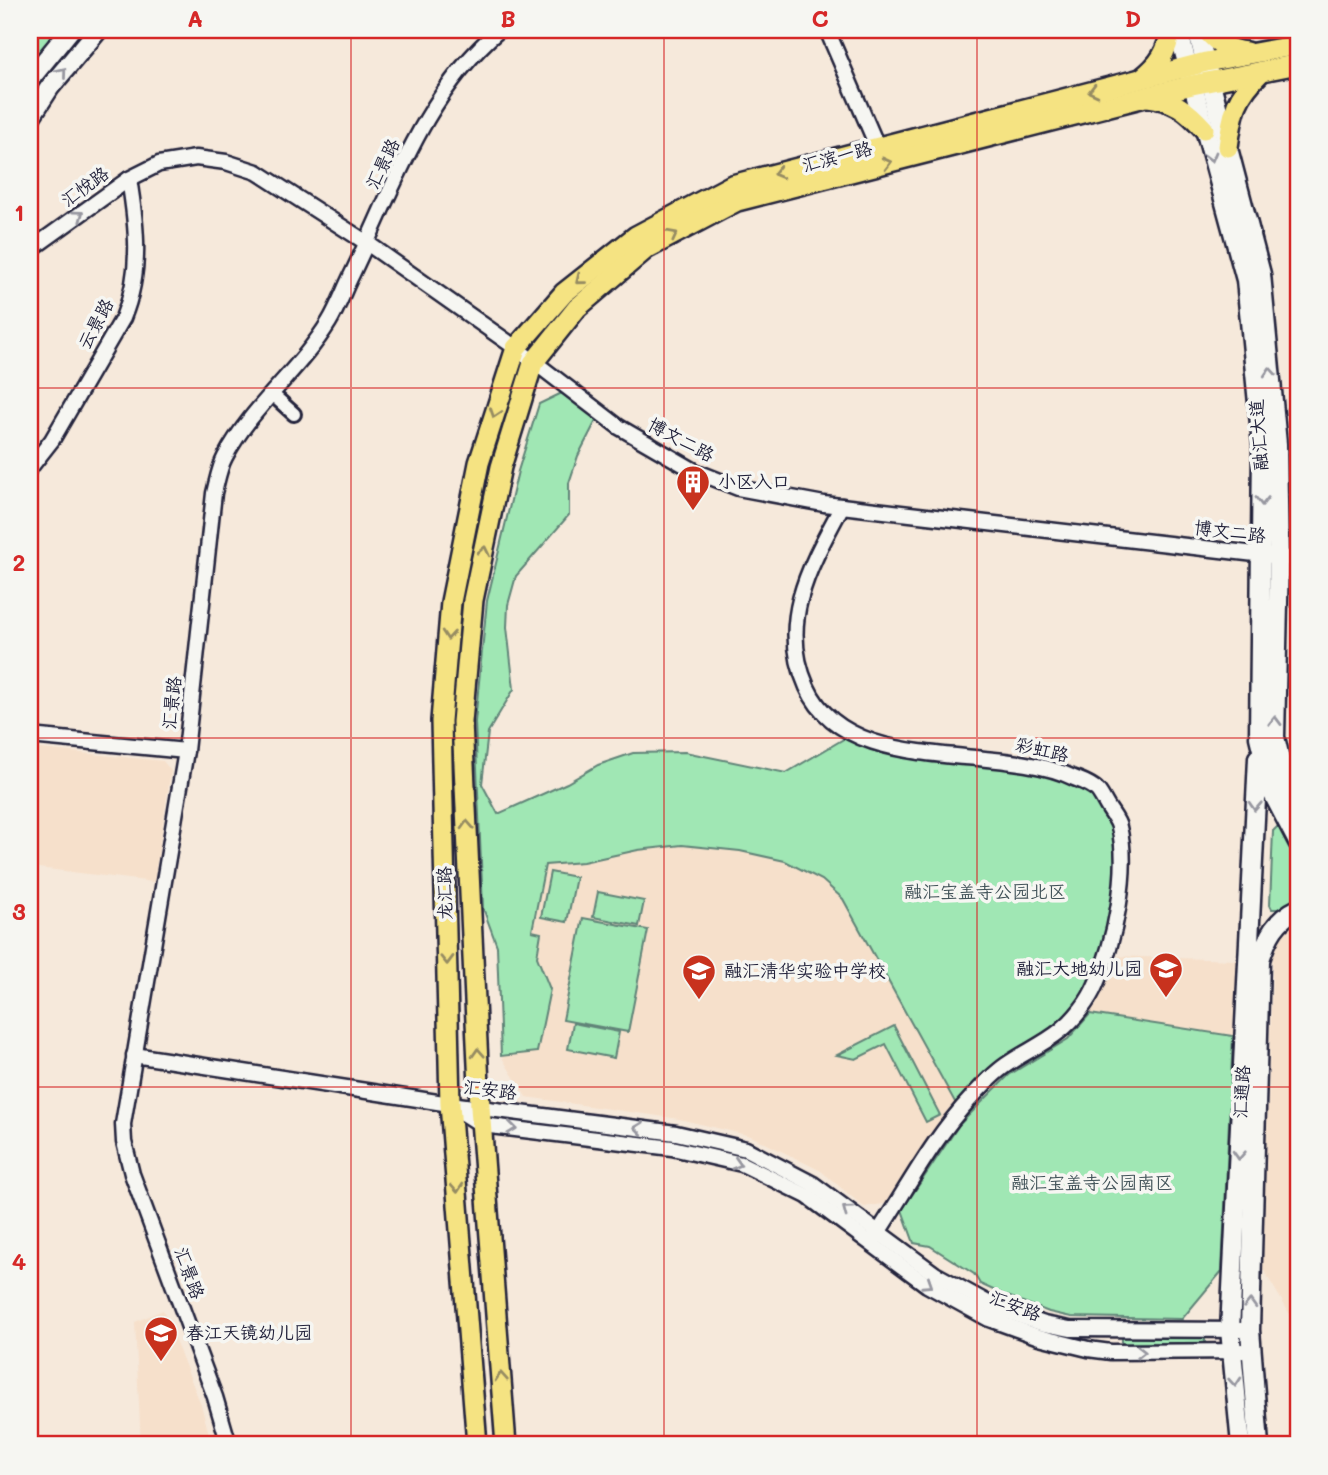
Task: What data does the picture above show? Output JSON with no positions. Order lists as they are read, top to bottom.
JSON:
{
  "streets": {
    "main road": [
      "汇滨一路",
      "融汇大道",
      "龙汇路",
      "汇通路"
    ],
    "street": [
      "汇景路",
      "汇悦路",
      "云景路",
      "博文二路",
      "彩虹路",
      "汇安路"
    ]
  },
  "crossings": [
    ["汇滨一路", "融汇大道"],
    ["汇滨一路", "博文二路"],
    ["汇滨一路", "龙汇路"],
    ["汇景路", "博文二路"],
    ["汇景路", "汇安路"],
    ["汇悦路", "云景路"],
    ["汇悦路", "博文二路"],
    ["云景路", "博文二路"],
    ["融汇大道", "博文二路"],
    ["融汇大道", "汇通路"],
    ["博文二路", "彩虹路"],
    ["博文二路", "龙汇路"],
    ["彩虹路", "汇安路"],
    ["龙汇路", "汇安路"],
    ["汇安路", "汇通路"]
  ],
  "one_way": ["汇悦路"],
  "parks": ["融汇宝盖寺公园北区", "融汇宝盖寺公园南区"],
  "places": {
    "building": ["小区入口"],
    "school or university": ["融汇大地幼儿园", "融汇清华实验中学校", "春江天镜幼儿园"]
  },
  "grid": {
    "columns": [
      "A",
      "B",
      "C",
      "D"
    ],
    "rows": [
      "1",
      "2",
      "3",
      "4"
    ]
  }
}
